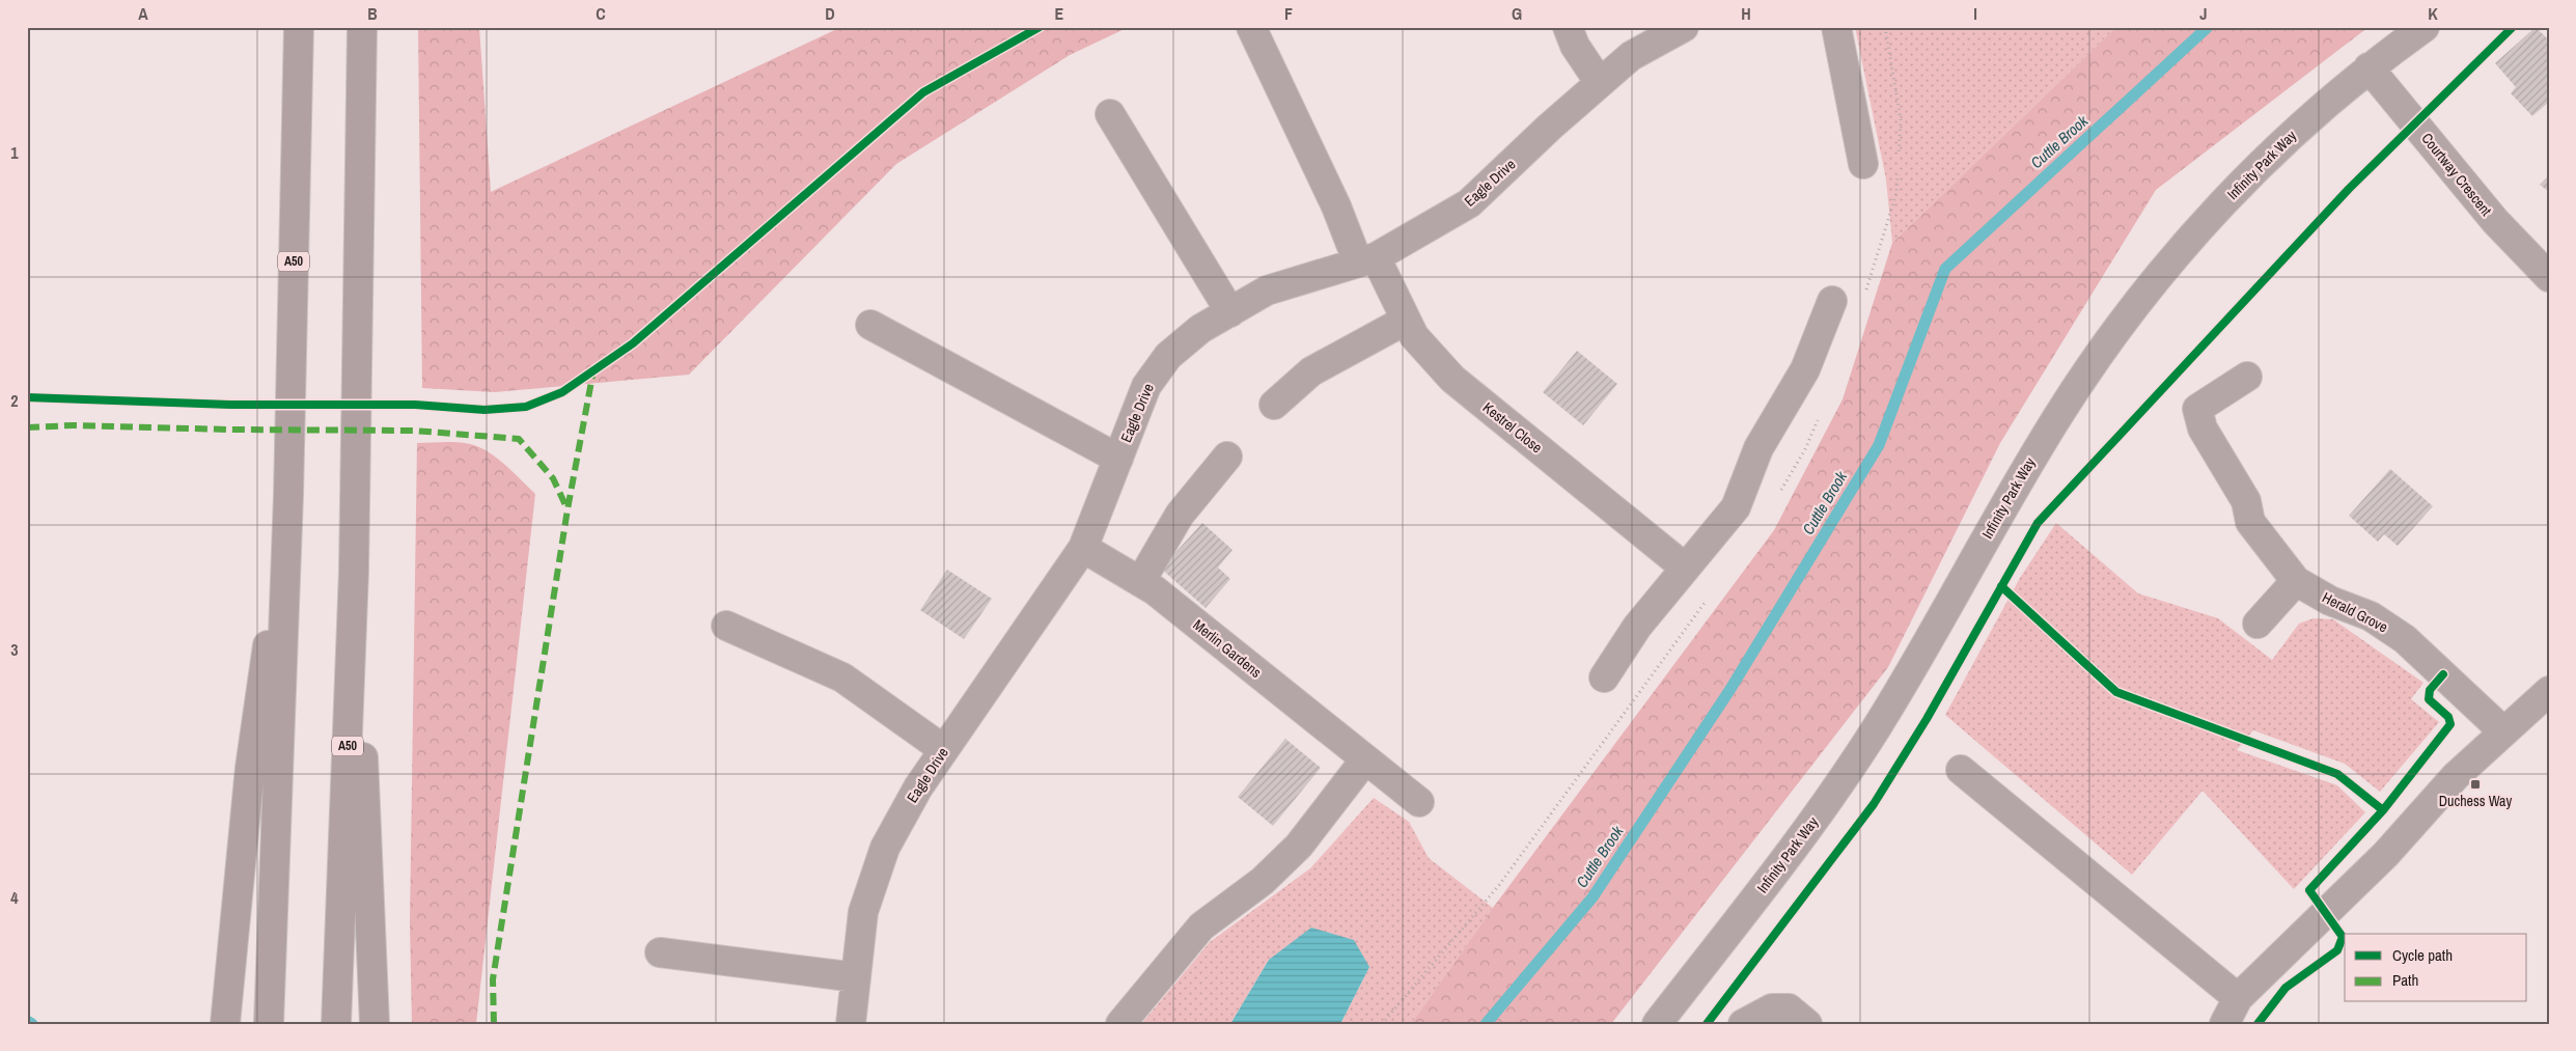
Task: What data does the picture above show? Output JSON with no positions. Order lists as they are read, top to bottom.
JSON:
{
  "streets": {
    "highway": ["A50"],
    "street": [
      "Infinity Park Way",
      "Courtway Crescent",
      "Eagle Drive",
      "Kestrel Close",
      "Herald Grove",
      "Merlin Gardens"
    ]
  },
  "crossings": [
    ["Infinity Park Way", "Courtway Crescent"],
    ["Eagle Drive", "Kestrel Close"],
    ["Eagle Drive", "Merlin Gardens"]
  ],
  "water": ["Cuttle Brook"],
  "places": {
    "transit": ["Duchess Way"]
  },
  "legend": ["Cycle path", "Path"],
  "grid": {
    "columns": [
      "A",
      "B",
      "C",
      "D",
      "E",
      "F",
      "G",
      "H",
      "I",
      "J",
      "K"
    ],
    "rows": [
      "1",
      "2",
      "3",
      "4"
    ]
  }
}
